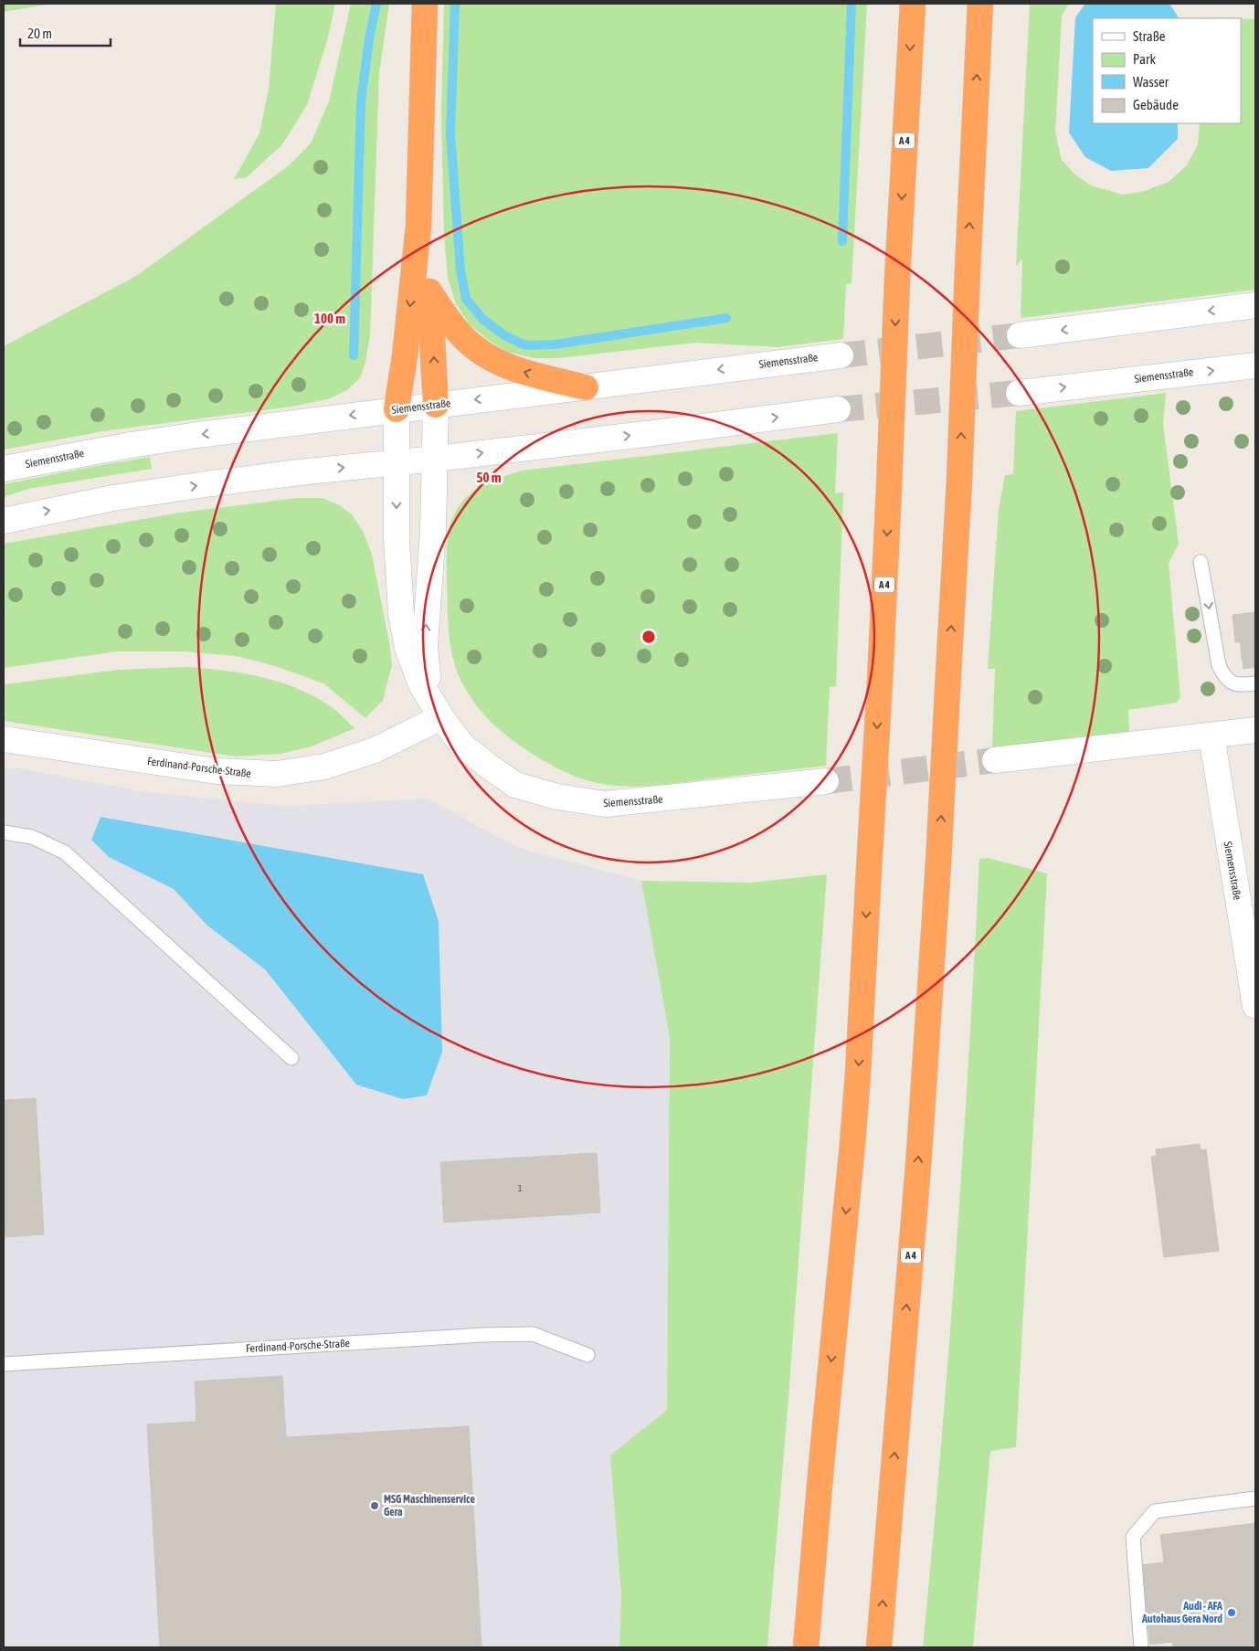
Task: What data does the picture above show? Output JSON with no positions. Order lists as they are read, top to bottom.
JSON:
{
  "streets": {
    "highway": ["A 4"],
    "main road": ["Siemensstraße", "Ferdinand-Porsche-Straße"]
  },
  "crossings": [
    ["Siemensstraße", "Ferdinand-Porsche-Straße"]
  ],
  "places": ["MSG Maschinenservice Gera", "Audi - AFA Autohaus Gera Nord"],
  "house_numbers": ["1"],
  "legend": [
    "Straße",
    "Park",
    "Wasser",
    "Gebäude"
  ],
  "scale_bar": "20 m",
  "rings": ["100 m", "50 m"]
}
